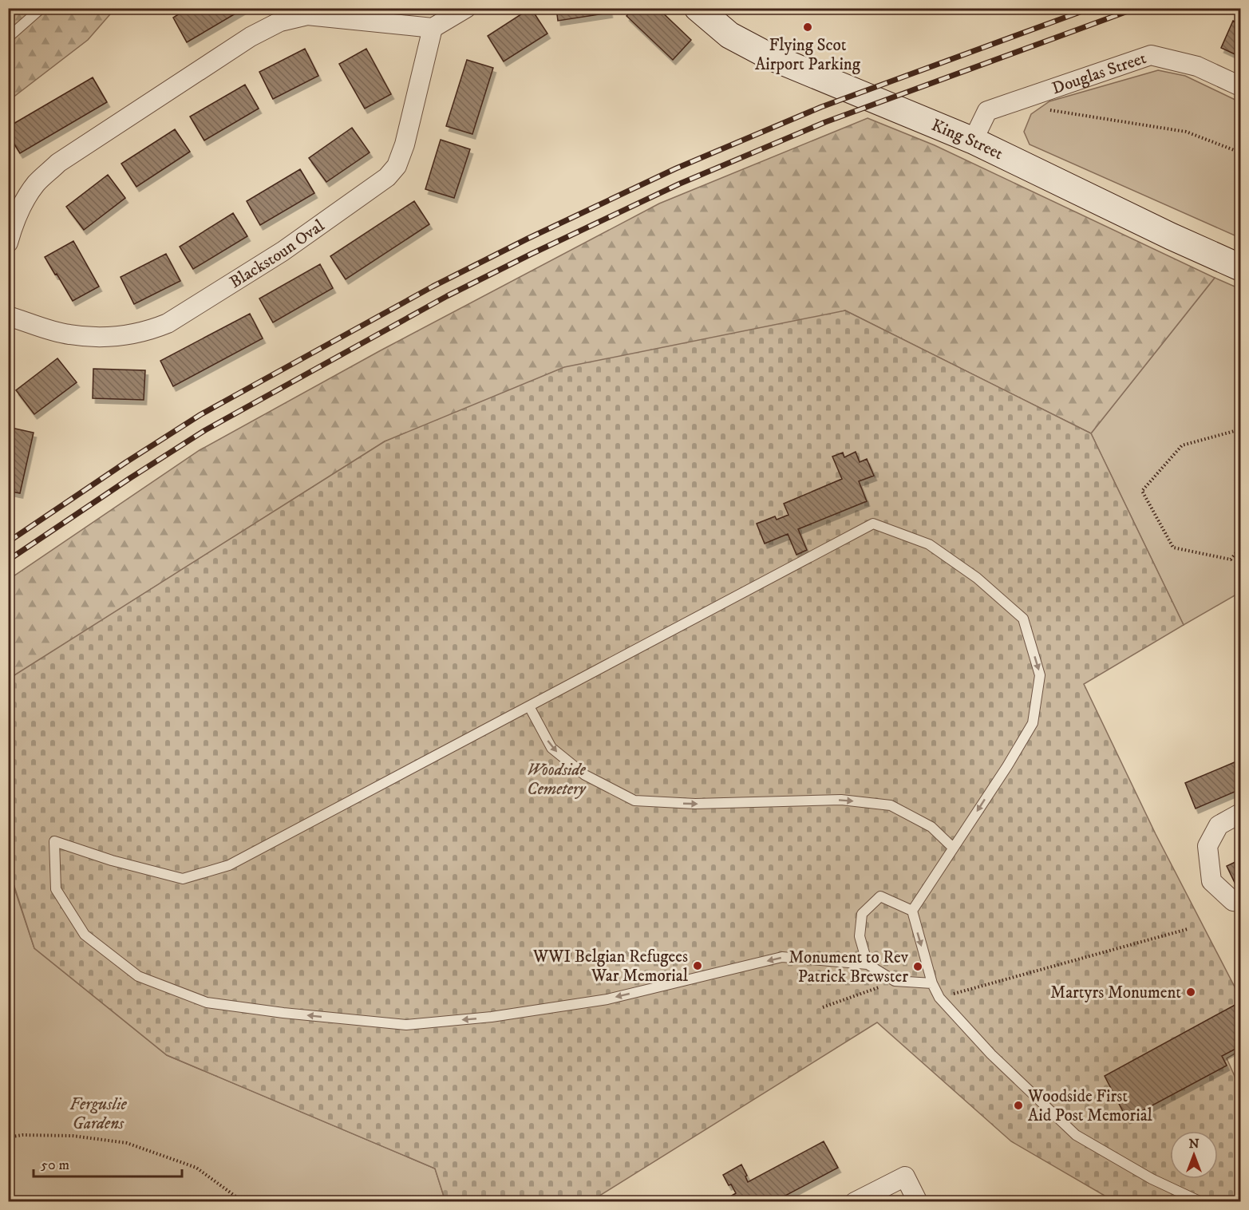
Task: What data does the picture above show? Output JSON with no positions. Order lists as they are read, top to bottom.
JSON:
{
  "streets": {
    "street": ["Douglas Street", "King Street", "Blackstoun Oval"]
  },
  "crossings": [
    ["Douglas Street", "King Street"]
  ],
  "parks": ["Woodside Cemetery", "Ferguslie Gardens"],
  "places": [
    "Flying Scot Airport Parking",
    "WWI Belgian Refugees War Memorial",
    "Monument to Rev Patrick Brewster",
    "Martyrs Monument",
    "Woodside First Aid Post Memorial"
  ],
  "scale_bar": "50 m",
  "north": "top"
}
